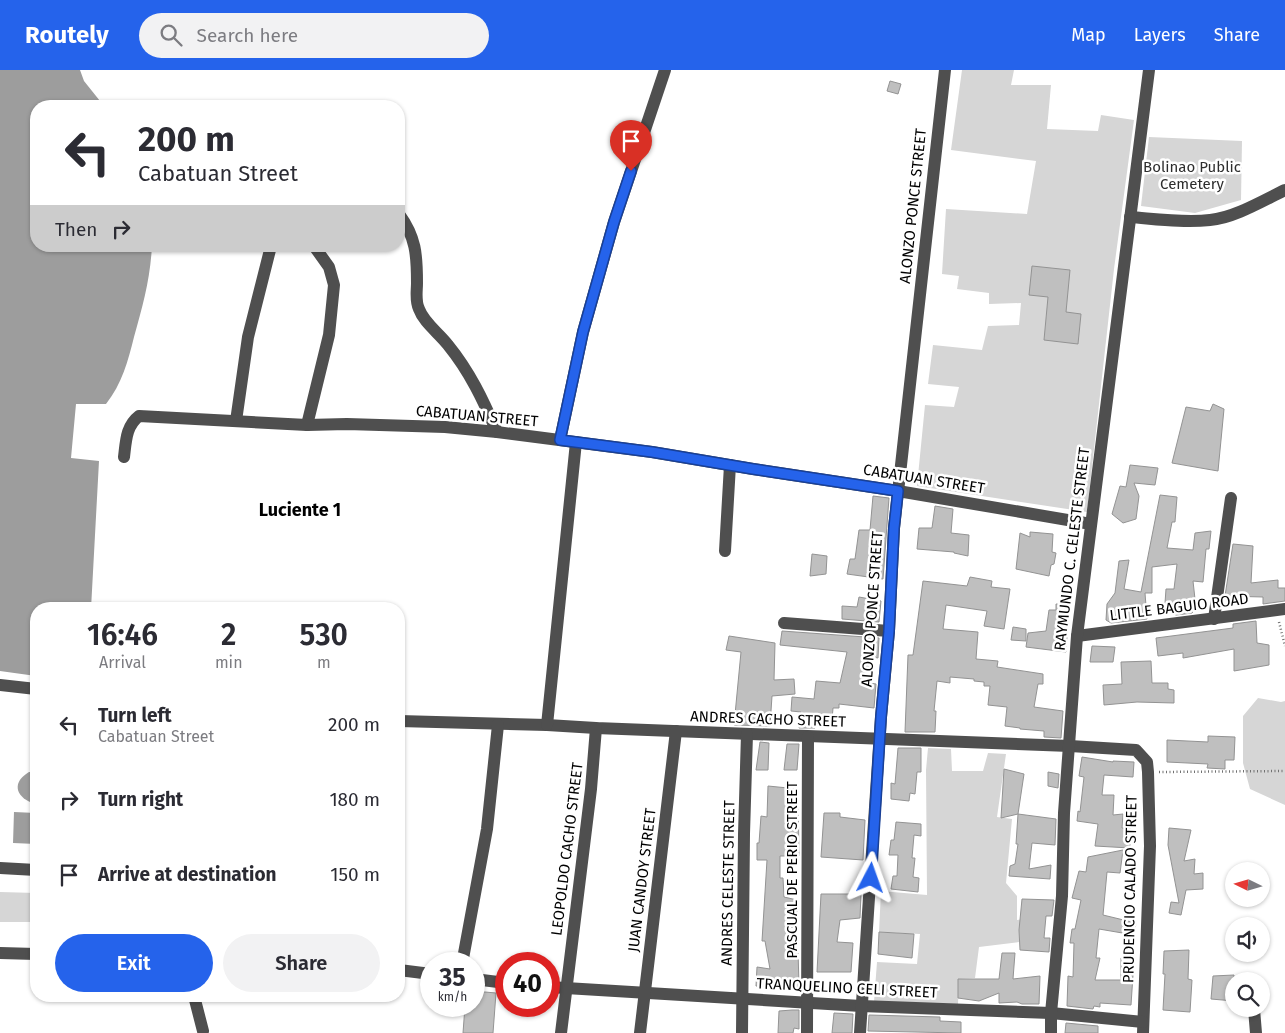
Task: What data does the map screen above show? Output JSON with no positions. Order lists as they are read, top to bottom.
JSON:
{
  "streets": {
    "street": [
      "ALONZO PONCE STREET",
      "CABATUAN STREET",
      "RAYMUNDO C. CELESTE STREET",
      "LITTLE BAGUIO ROAD",
      "ANDRES CACHO STREET",
      "LEOPOLDO CACHO STREET",
      "PASCUAL DE PERIO STREET",
      "JUAN CANDOY STREET",
      "ANDRES CELESTE STREET",
      "PRUDENCIO CALADO STREET",
      "TRANQUELINO CELI STREET"
    ]
  },
  "crossings": [
    ["ALONZO PONCE STREET", "CABATUAN STREET"],
    ["ALONZO PONCE STREET", "ANDRES CACHO STREET"],
    ["ALONZO PONCE STREET", "TRANQUELINO CELI STREET"],
    ["CABATUAN STREET", "RAYMUNDO C. CELESTE STREET"],
    ["RAYMUNDO C. CELESTE STREET", "LITTLE BAGUIO ROAD"],
    ["RAYMUNDO C. CELESTE STREET", "ANDRES CACHO STREET"],
    ["RAYMUNDO C. CELESTE STREET", "TRANQUELINO CELI STREET"],
    ["ANDRES CACHO STREET", "LEOPOLDO CACHO STREET"],
    ["ANDRES CACHO STREET", "PASCUAL DE PERIO STREET"],
    ["ANDRES CACHO STREET", "JUAN CANDOY STREET"],
    ["ANDRES CACHO STREET", "ANDRES CELESTE STREET"],
    ["ANDRES CACHO STREET", "PRUDENCIO CALADO STREET"],
    ["LEOPOLDO CACHO STREET", "TRANQUELINO CELI STREET"],
    ["PASCUAL DE PERIO STREET", "TRANQUELINO CELI STREET"],
    ["JUAN CANDOY STREET", "TRANQUELINO CELI STREET"],
    ["ANDRES CELESTE STREET", "TRANQUELINO CELI STREET"],
    ["PRUDENCIO CALADO STREET", "TRANQUELINO CELI STREET"]
  ],
  "districts": ["Luciente 1"],
  "parks": ["Bolinao Public Cemetery"],
  "north": "left",
  "page": {
    "header": "Routely",
    "search": "Search here",
    "nav": ["Map", "Layers", "Share"],
    "turn": ["200 m", "Cabatuan Street"],
    "then": "Then",
    "eta": [
      "16:46",
      "Arrival",
      "2",
      "min",
      "530",
      "m"
    ],
    "list": [
      {
        "name": "Turn left",
        "note": "Cabatuan Street",
        "value": "200 m"
      },
      {
        "name": "Turn right",
        "value": "180 m"
      },
      {
        "name": "Arrive at destination",
        "value": "150 m"
      }
    ],
    "buttons": ["Exit", "Share"],
    "speed": "35 km/h",
    "limit": "40"
  }
}
